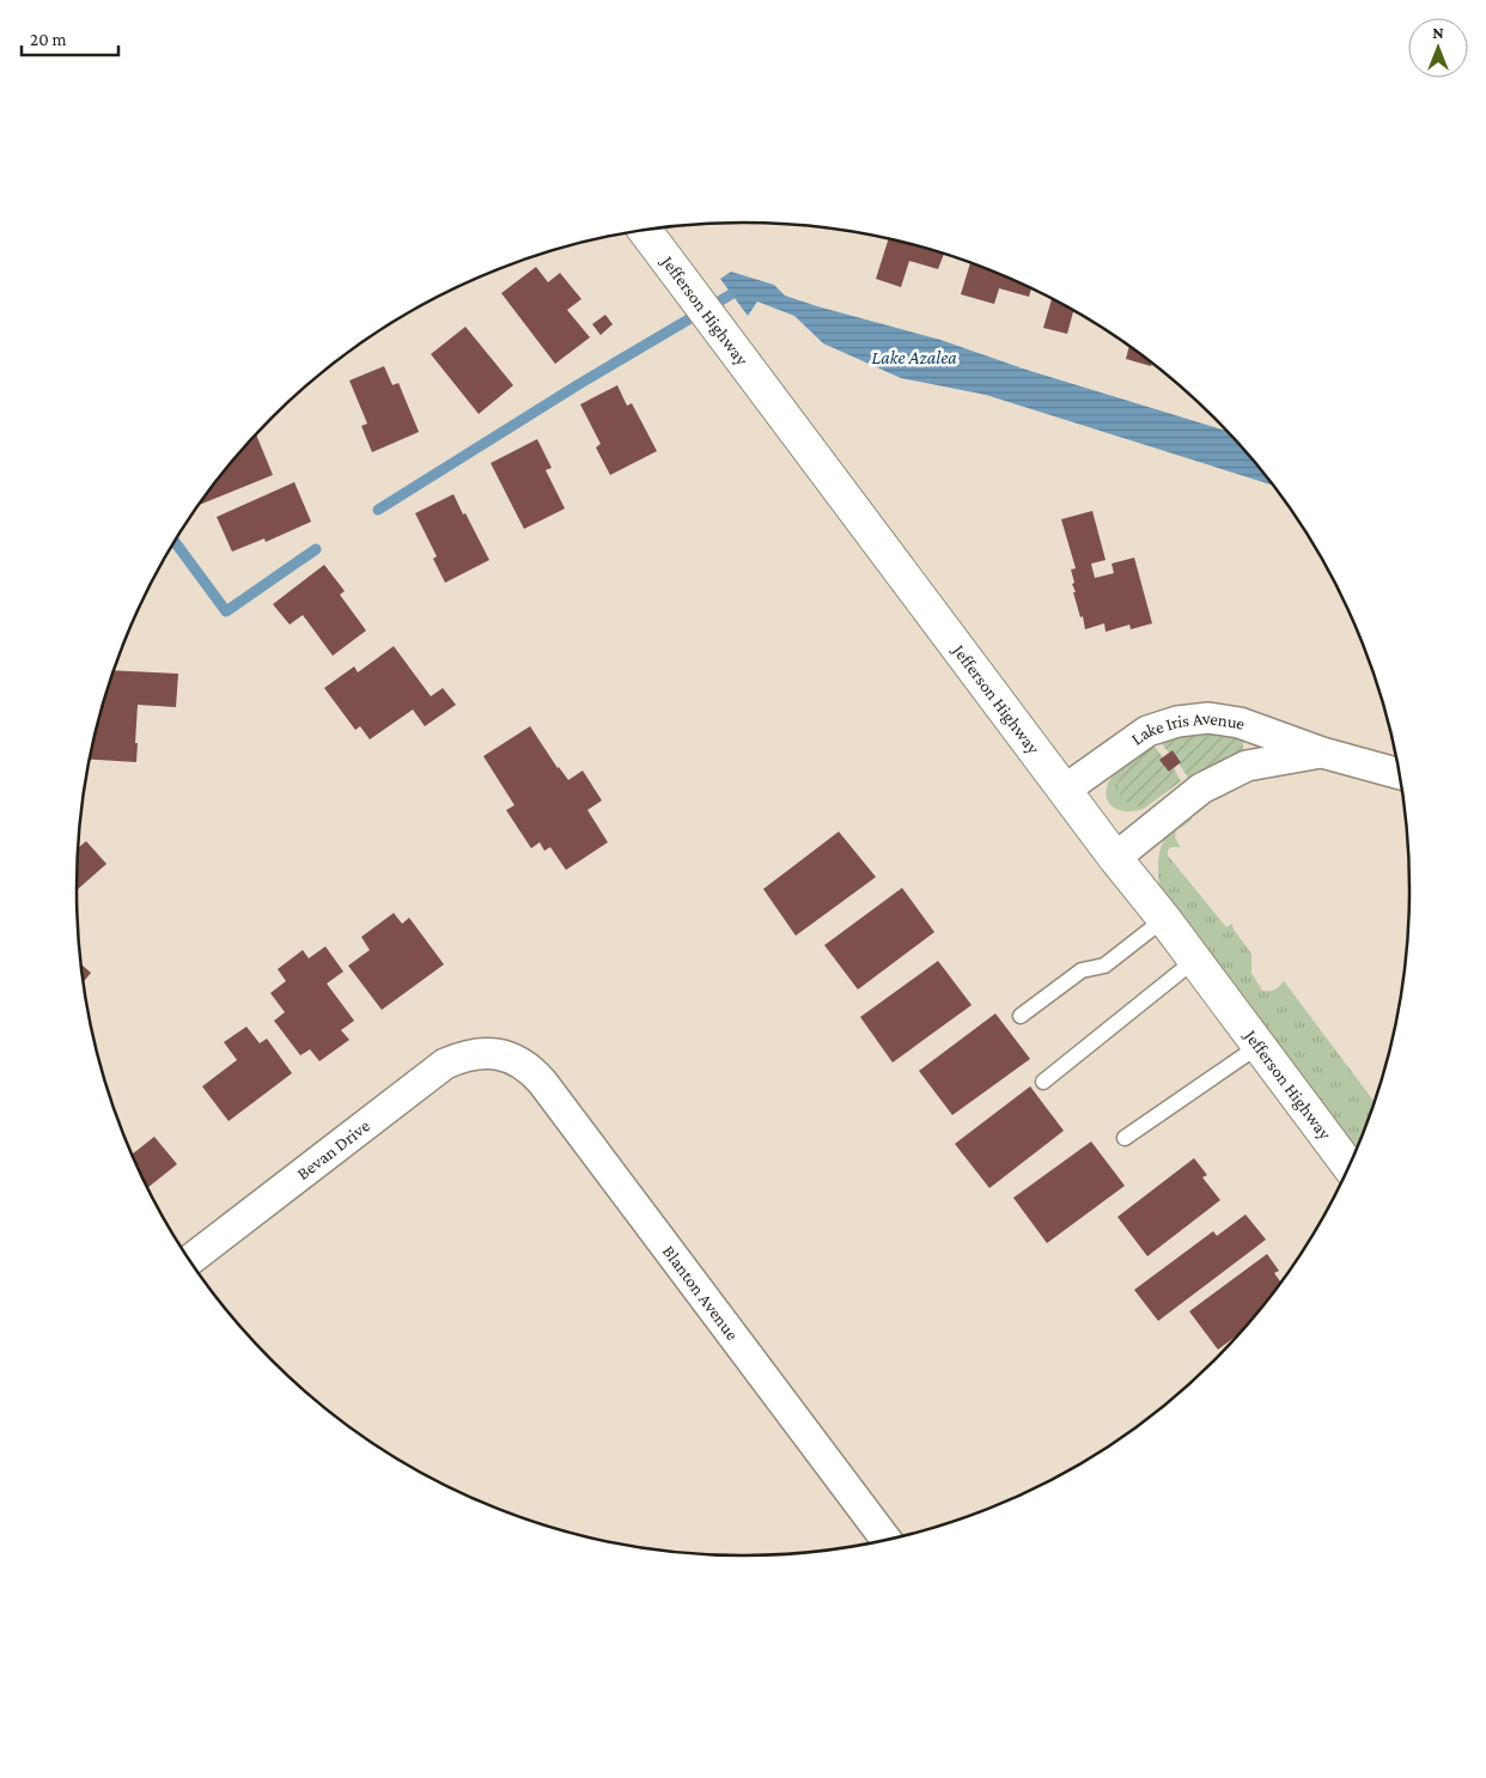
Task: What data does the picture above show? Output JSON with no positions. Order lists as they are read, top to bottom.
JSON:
{
  "streets": {
    "main road": ["Jefferson Highway"],
    "street": ["Lake Iris Avenue", "Bevan Drive", "Blanton Avenue"]
  },
  "crossings": [
    ["Jefferson Highway", "Lake Iris Avenue"],
    ["Bevan Drive", "Blanton Avenue"]
  ],
  "water": ["Lake Azalea"],
  "scale_bar": "20 m",
  "north": "top"
}
